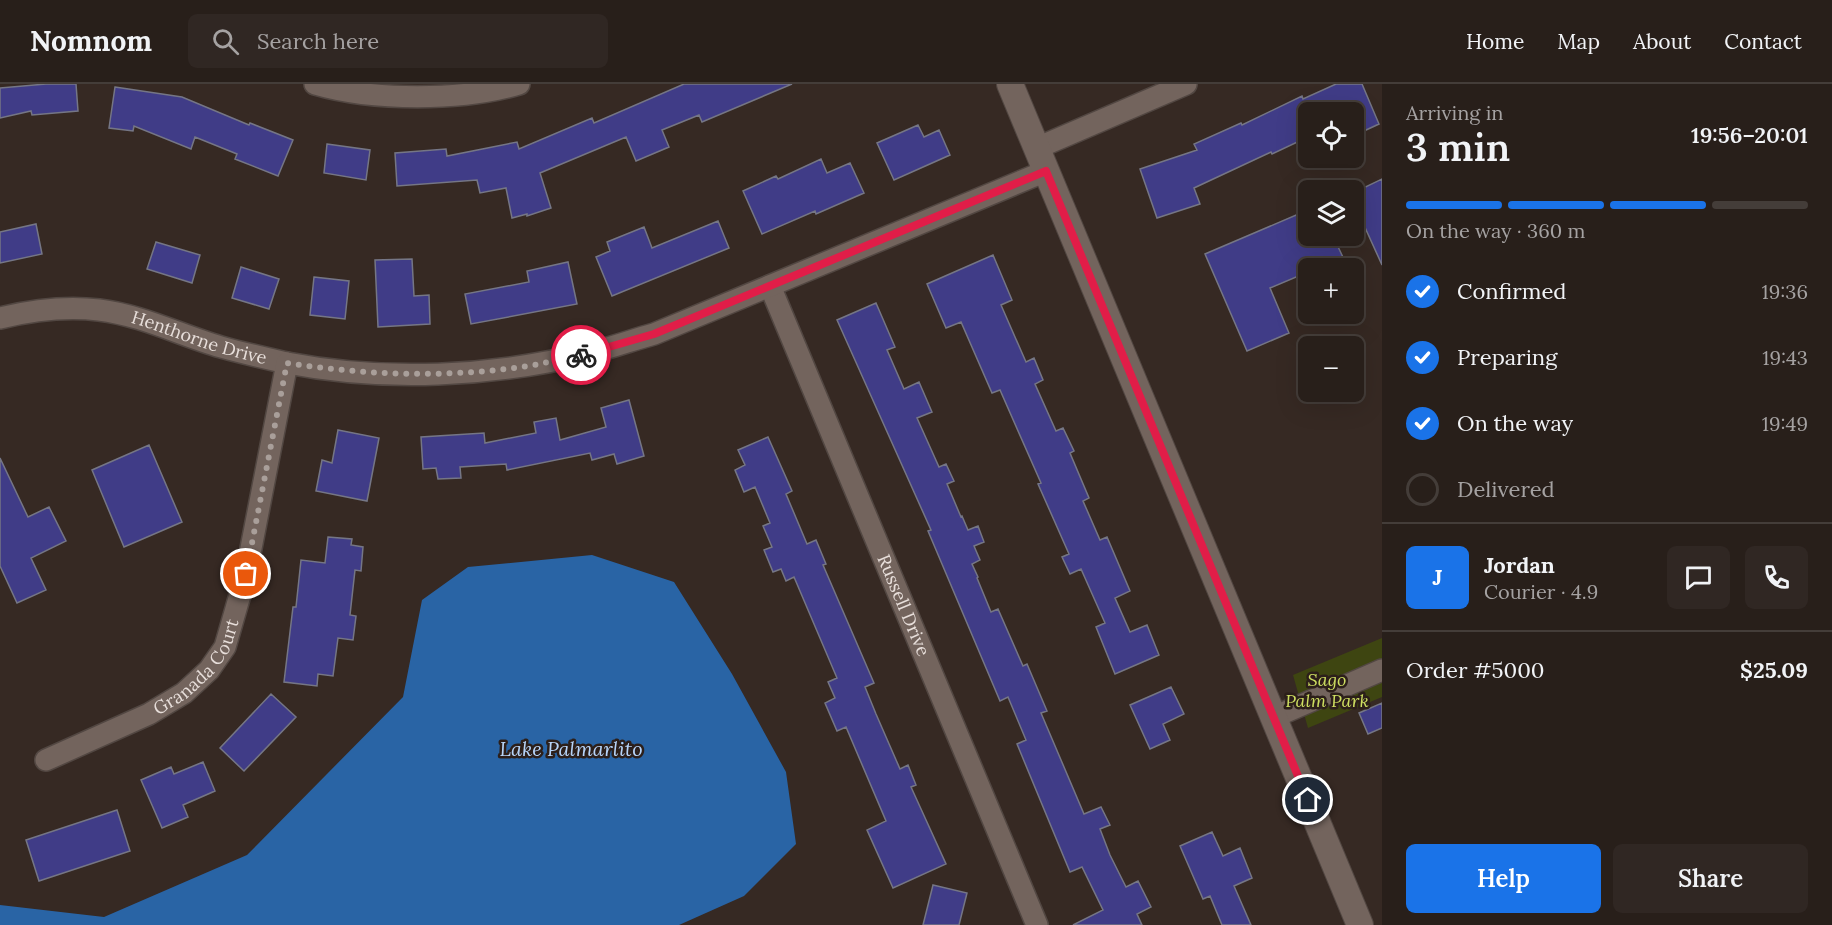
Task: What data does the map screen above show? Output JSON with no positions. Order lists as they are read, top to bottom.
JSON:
{
  "streets": {
    "street": ["Henthorne Drive", "Russell Drive", "Granada Court"]
  },
  "crossings": [
    ["Henthorne Drive", "Russell Drive"],
    ["Henthorne Drive", "Granada Court"]
  ],
  "water": ["Lake Palmarlito"],
  "parks": ["Sago Palm Park"],
  "page": {
    "header": "Nomnom",
    "search": "Search here",
    "nav": [
      "Home",
      "Map",
      "About",
      "Contact"
    ],
    "heading": ["3 min", "Arriving in", "19:56–20:01"],
    "panel": [
      "Jordan",
      "Courier · 4.9",
      "Order #5000",
      "$25.09"
    ],
    "map_buttons": ["+", "−"],
    "bar": "On the way · 360 m",
    "list": [
      ["Confirmed", "19:36"],
      ["Preparing", "19:43"],
      ["On the way", "19:49"],
      "Delivered"
    ],
    "round": "J",
    "buttons": ["Help", "Share"]
  }
}
